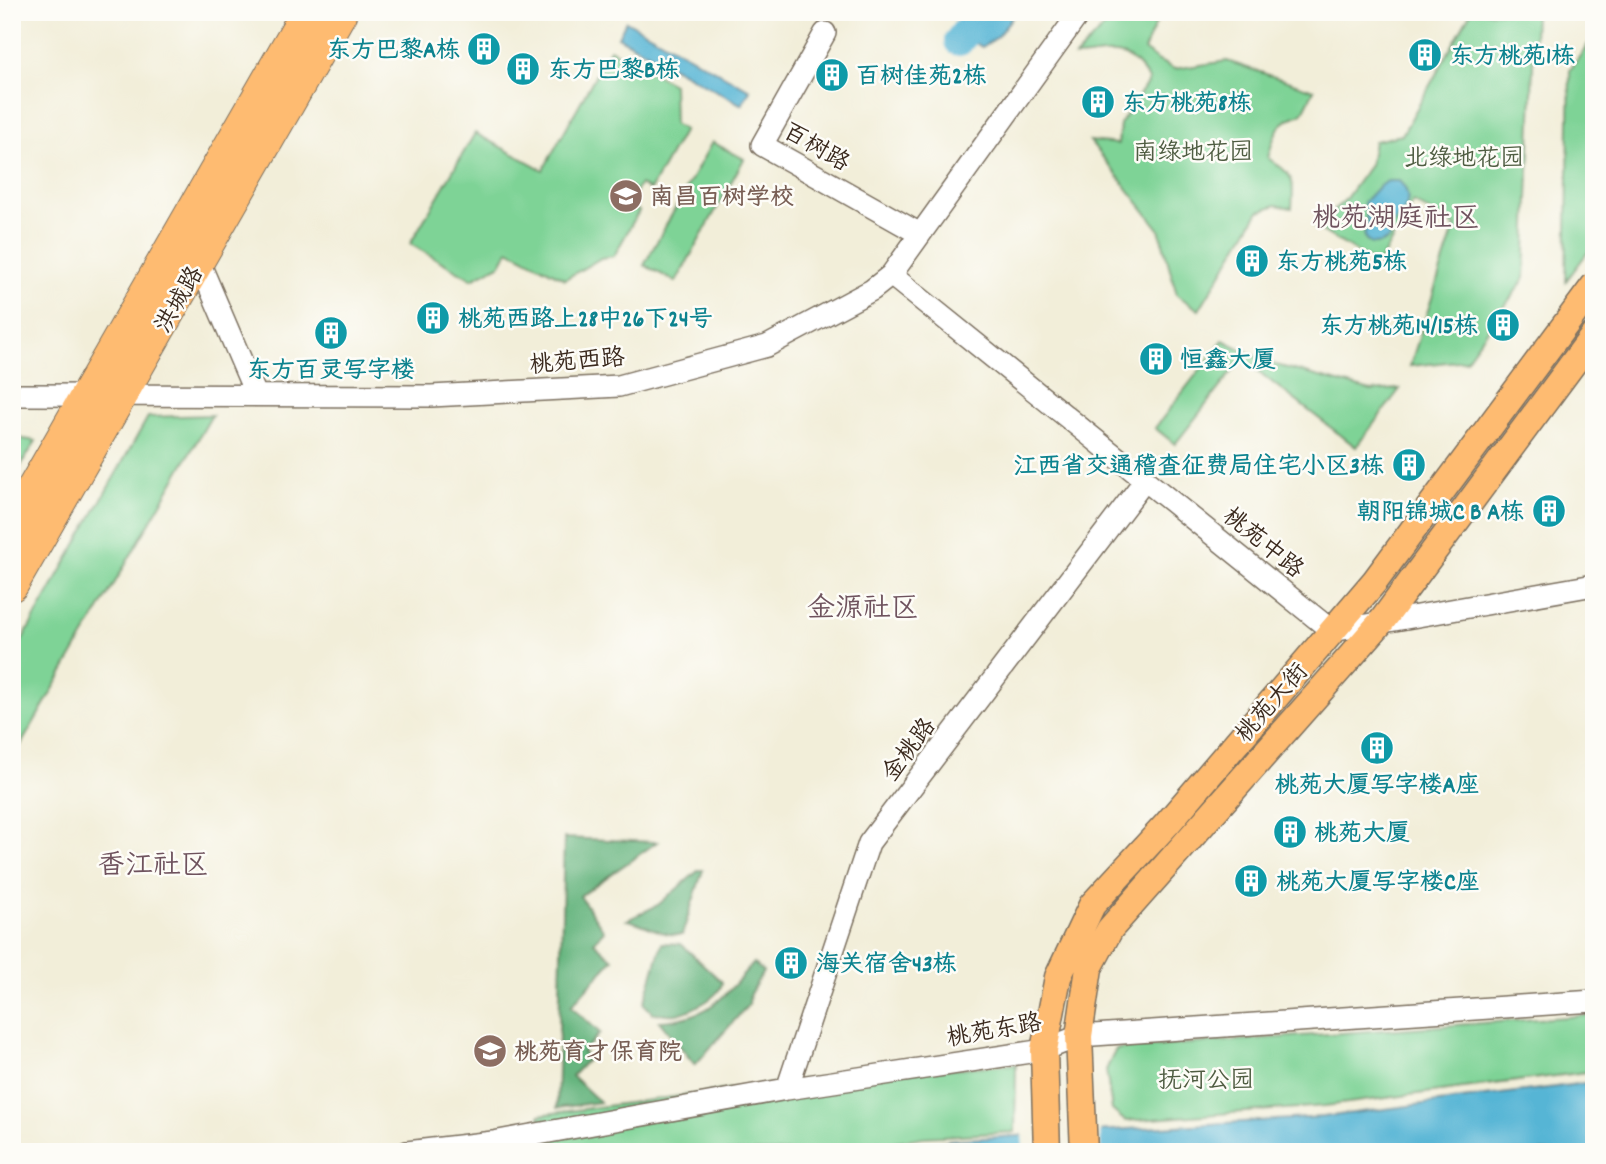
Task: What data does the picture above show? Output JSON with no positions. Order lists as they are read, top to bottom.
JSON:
{
  "streets": {
    "highway": ["洪城路"],
    "main road": ["桃苑大街"],
    "street": [
      "百树路",
      "桃苑西路",
      "桃苑中路",
      "金桃路",
      "桃苑东路"
    ]
  },
  "crossings": [
    ["百树路", "桃苑西路"],
    ["洪城路", "桃苑西路"],
    ["桃苑西路", "桃苑中路"],
    ["桃苑中路", "桃苑大街"],
    ["桃苑中路", "金桃路"],
    ["桃苑大街", "桃苑东路"],
    ["金桃路", "桃苑东路"]
  ],
  "districts": ["桃苑湖庭社区", "金源社区", "香江社区"],
  "parks": ["南绿地花园", "北绿地花园", "抚河公园"],
  "places": {
    "building": [
      "东方巴黎A栋",
      "东方桃苑1栋",
      "东方巴黎B栋",
      "百树佳苑2栋",
      "东方桃苑8栋",
      "东方桃苑5栋",
      "桃苑西路上28中26下24号",
      "东方桃苑14/15栋",
      "东方百灵写字楼",
      "恒鑫大厦",
      "江西省交通稽查征费局住宅小区3栋",
      "朝阳锦城C B A栋",
      "桃苑大厦写字楼A座",
      "桃苑大厦",
      "桃苑大厦写字楼C座",
      "海关宿舍43栋"
    ],
    "school or university": ["南昌百树学校", "桃苑育才保育院"]
  }
}
